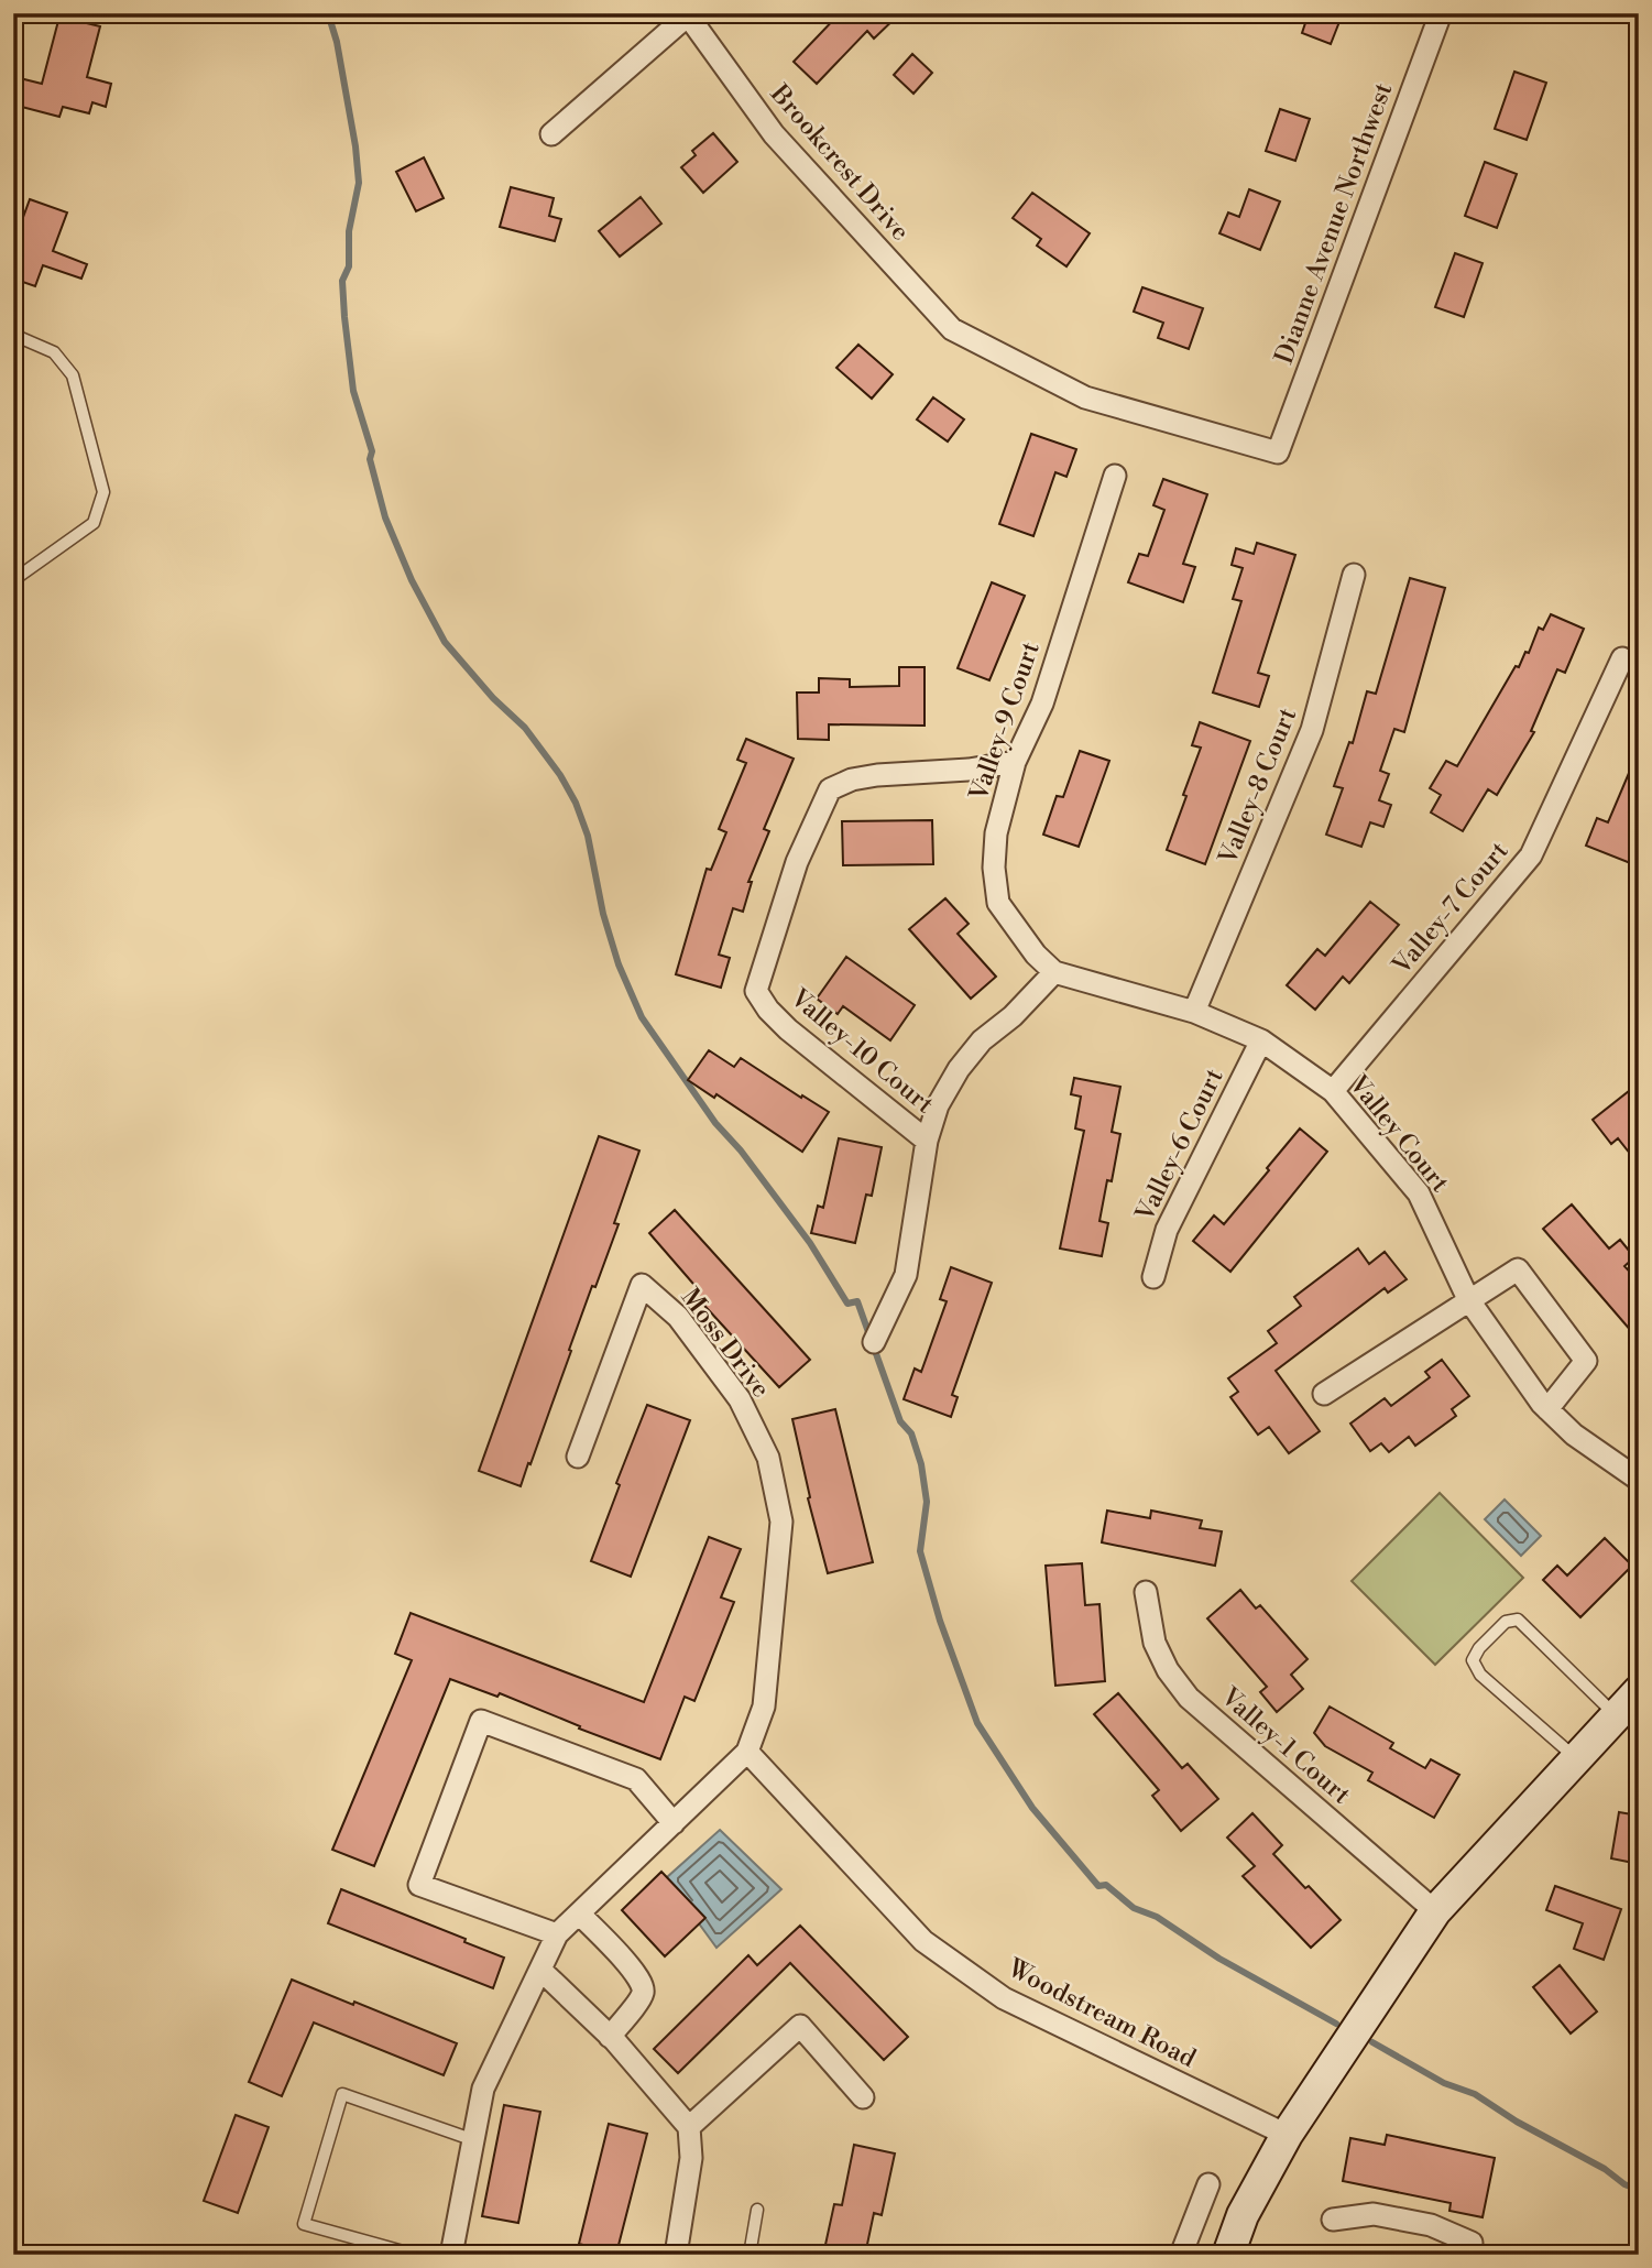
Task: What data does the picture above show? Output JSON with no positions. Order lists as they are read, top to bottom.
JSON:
{
  "streets": {
    "street": [
      "Brookcrest Drive",
      "Dianne Avenue Northwest",
      "Valley-9 Court",
      "Valley-8 Court",
      "Valley-7 Court",
      "Valley-10 Court",
      "Valley Court",
      "Valley-6 Court",
      "Moss Drive",
      "Valley-1 Court",
      "Woodstream Road"
    ]
  },
  "crossings": [
    ["Brookcrest Drive", "Dianne Avenue Northwest"],
    ["Valley-9 Court", "Valley-10 Court"],
    ["Valley-9 Court", "Valley Court"],
    ["Valley-8 Court", "Valley Court"],
    ["Valley-7 Court", "Valley Court"],
    ["Valley-10 Court", "Valley Court"],
    ["Valley Court", "Valley-6 Court"],
    ["Moss Drive", "Woodstream Road"]
  ]
}
